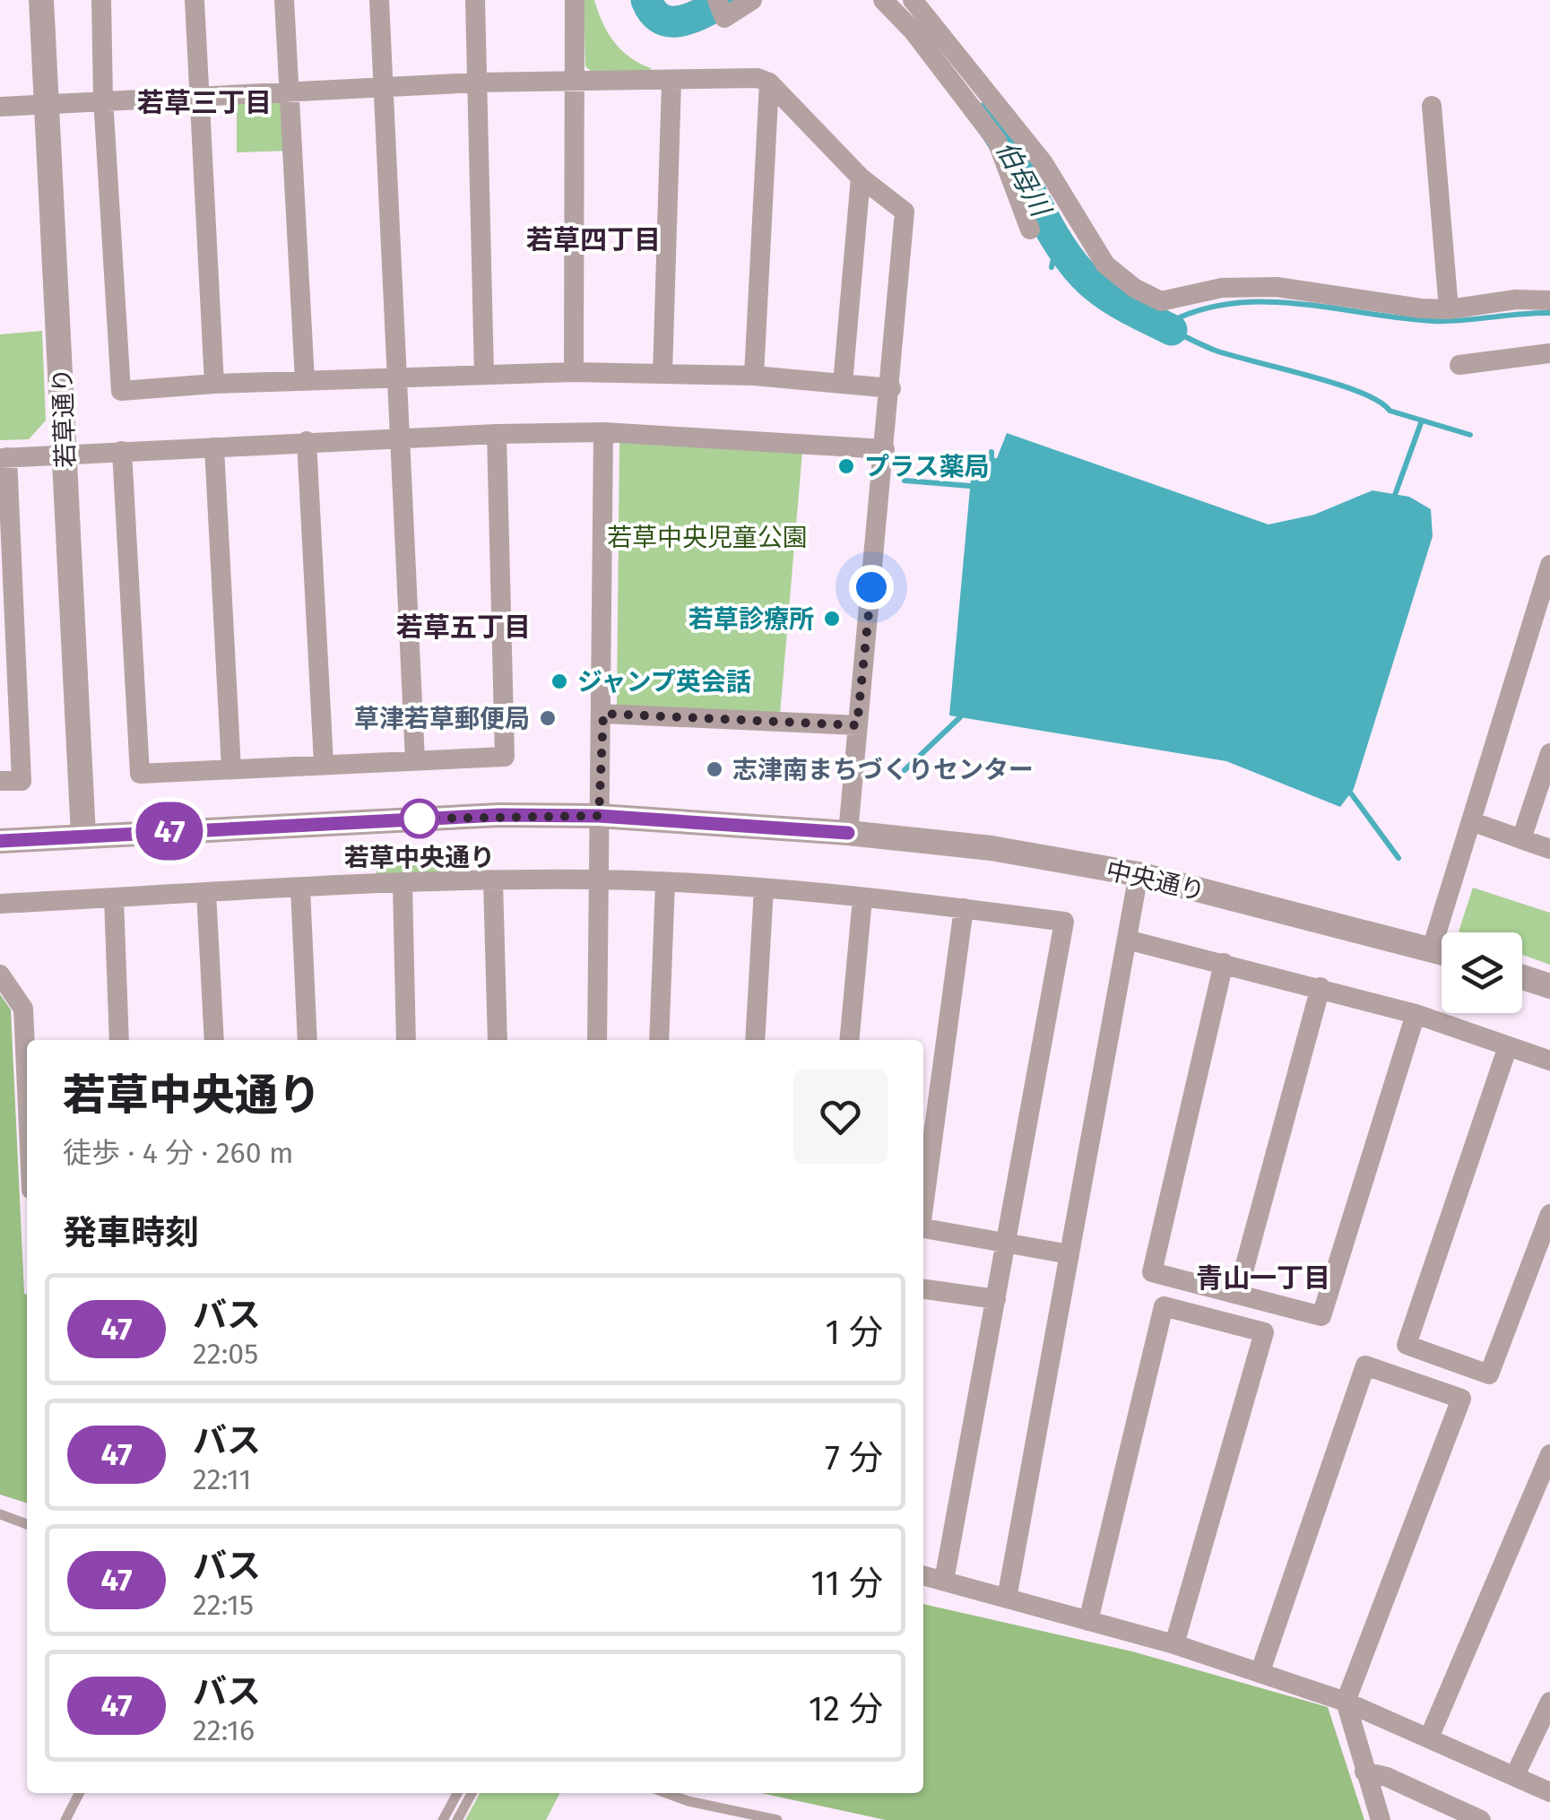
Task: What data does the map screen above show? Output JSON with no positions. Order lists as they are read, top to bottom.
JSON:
{
  "streets": {
    "street": ["若草通り", "中央通り"]
  },
  "crossings": [
    ["若草通り", "中央通り"]
  ],
  "districts": [
    "若草三丁目",
    "若草四丁目",
    "若草五丁目",
    "青山一丁目"
  ],
  "water": ["伯母川"],
  "parks": ["若草中央児童公園"],
  "places": [
    "プラス薬局",
    "若草診療所",
    "ジャンプ英会話",
    "草津若草郵便局",
    "志津南まちづくりセンター",
    "若草中央通り"
  ],
  "lines": ["bus line 47"],
  "page": {
    "on_map": "47",
    "heading": [
      ["若草中央通り", "徒歩 · 4 分 · 260 m"],
      "発車時刻"
    ],
    "list": [
      {
        "mark": "47",
        "name": "バス",
        "note": "22:05",
        "value": "1 分"
      },
      {
        "mark": "47",
        "name": "バス",
        "note": "22:11",
        "value": "7 分"
      },
      {
        "mark": "47",
        "name": "バス",
        "note": "22:15",
        "value": "11 分"
      },
      {
        "mark": "47",
        "name": "バス",
        "note": "22:16",
        "value": "12 分"
      }
    ]
  }
}
